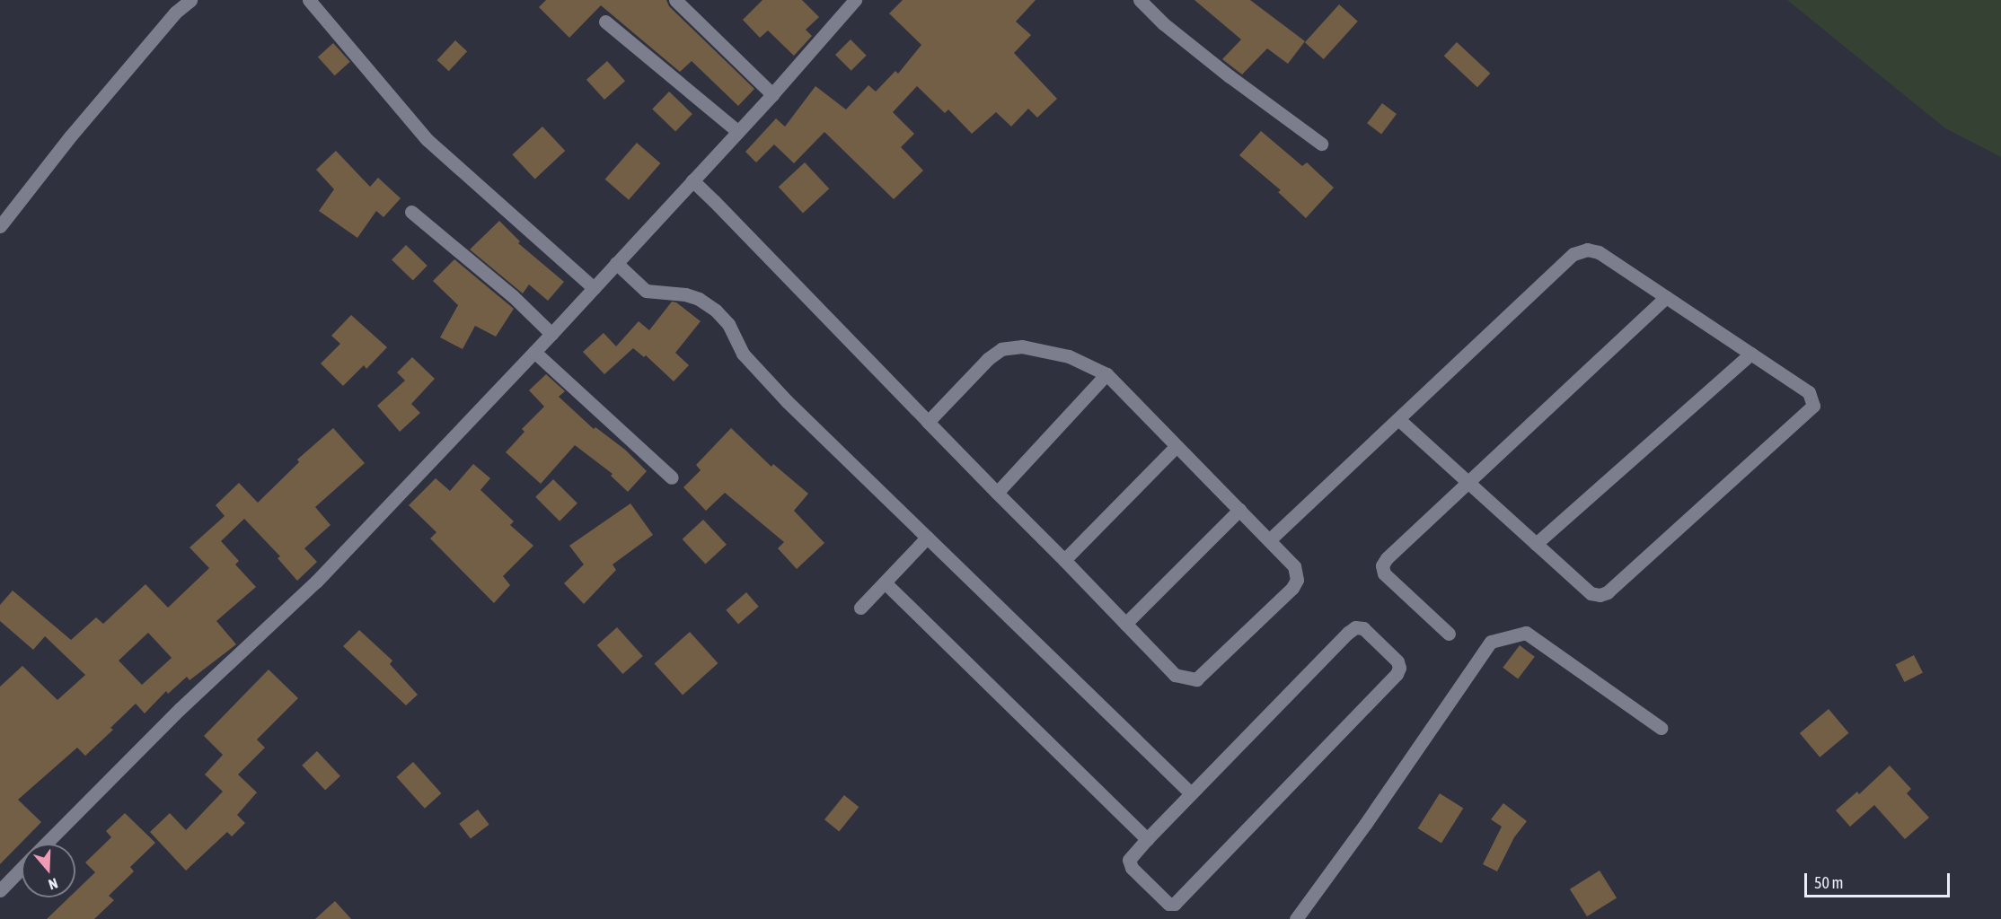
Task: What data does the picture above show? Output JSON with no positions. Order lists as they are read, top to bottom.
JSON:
{
  "scale_bar": "50 m",
  "north": "bottom"
}
